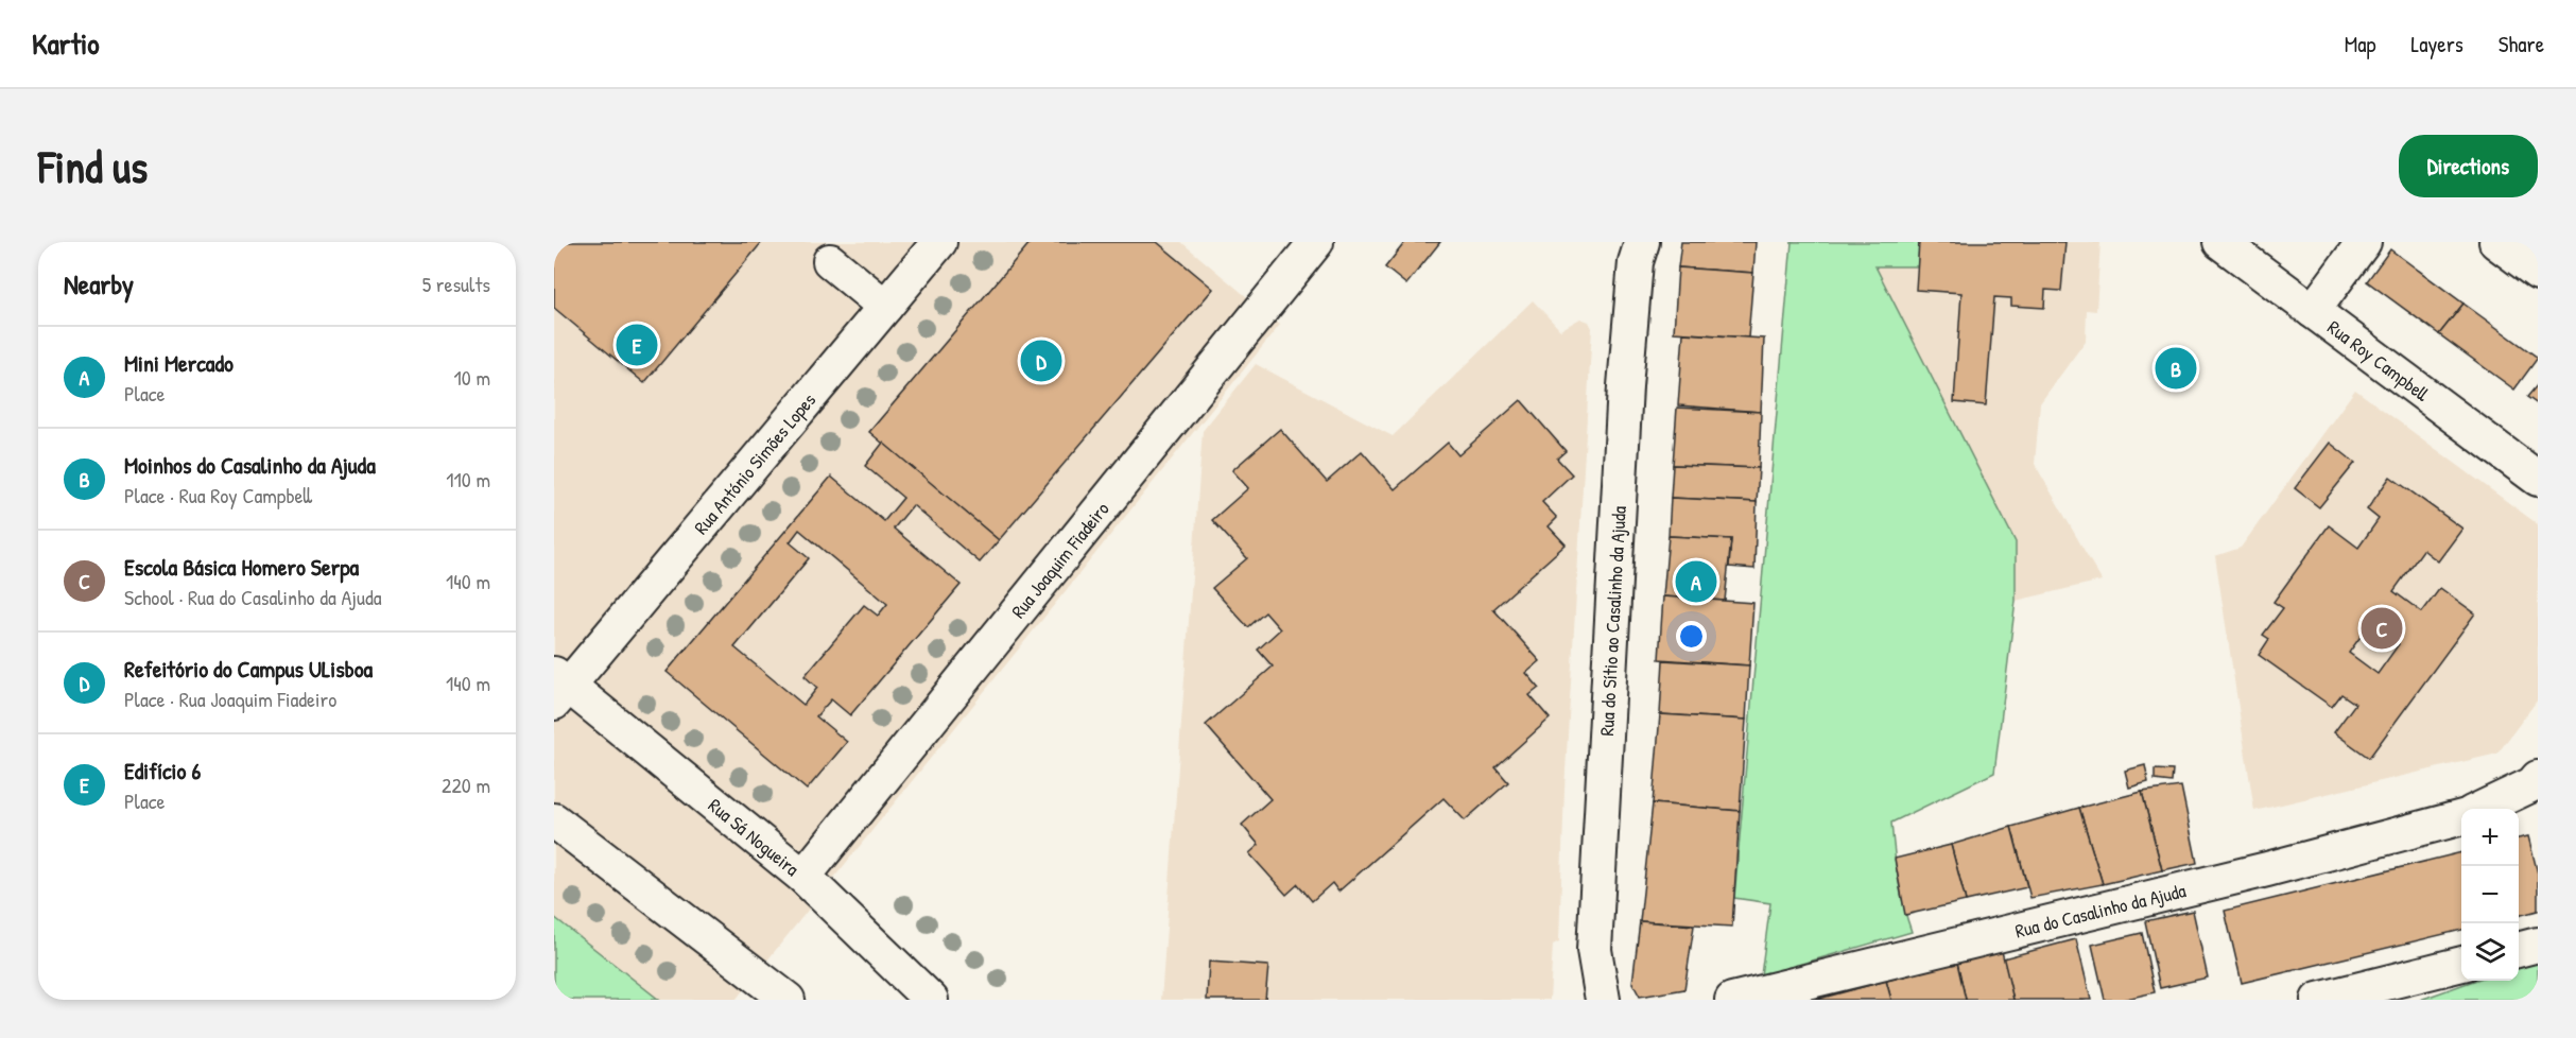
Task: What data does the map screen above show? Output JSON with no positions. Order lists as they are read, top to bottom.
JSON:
{
  "streets": {
    "street": [
      "Rua Roy Campbell",
      "Rua António Simões Lopes",
      "Rua Joaquim Fiadeiro",
      "Rua do Sítio ao Casalinho da Ajuda",
      "Rua Sá Nogueira",
      "Rua do Casalinho da Ajuda"
    ]
  },
  "crossings": [
    ["Rua António Simões Lopes", "Rua Sá Nogueira"],
    ["Rua Joaquim Fiadeiro", "Rua Sá Nogueira"]
  ],
  "page": {
    "header": "Kartio",
    "nav": ["Map", "Layers", "Share"],
    "buttons": "Directions",
    "title": "Find us",
    "heading": ["Nearby", "5 results"],
    "pins": [
      "E",
      "D",
      "B",
      "A",
      "C"
    ],
    "list": [
      {
        "mark": "A",
        "name": "Mini Mercado",
        "note": "Place",
        "value": "10 m"
      },
      {
        "mark": "B",
        "name": "Moinhos do Casalinho da Ajuda",
        "note": "Place · Rua Roy Campbell",
        "value": "110 m"
      },
      {
        "mark": "C",
        "name": "Escola Básica Homero Serpa",
        "note": "School · Rua do Casalinho da Ajuda",
        "value": "140 m"
      },
      {
        "mark": "D",
        "name": "Refeitório do Campus ULisboa",
        "note": "Place · Rua Joaquim Fiadeiro",
        "value": "140 m"
      },
      {
        "mark": "E",
        "name": "Edifício 6",
        "note": "Place",
        "value": "220 m"
      }
    ],
    "map_buttons": ["+", "−"]
  }
}
